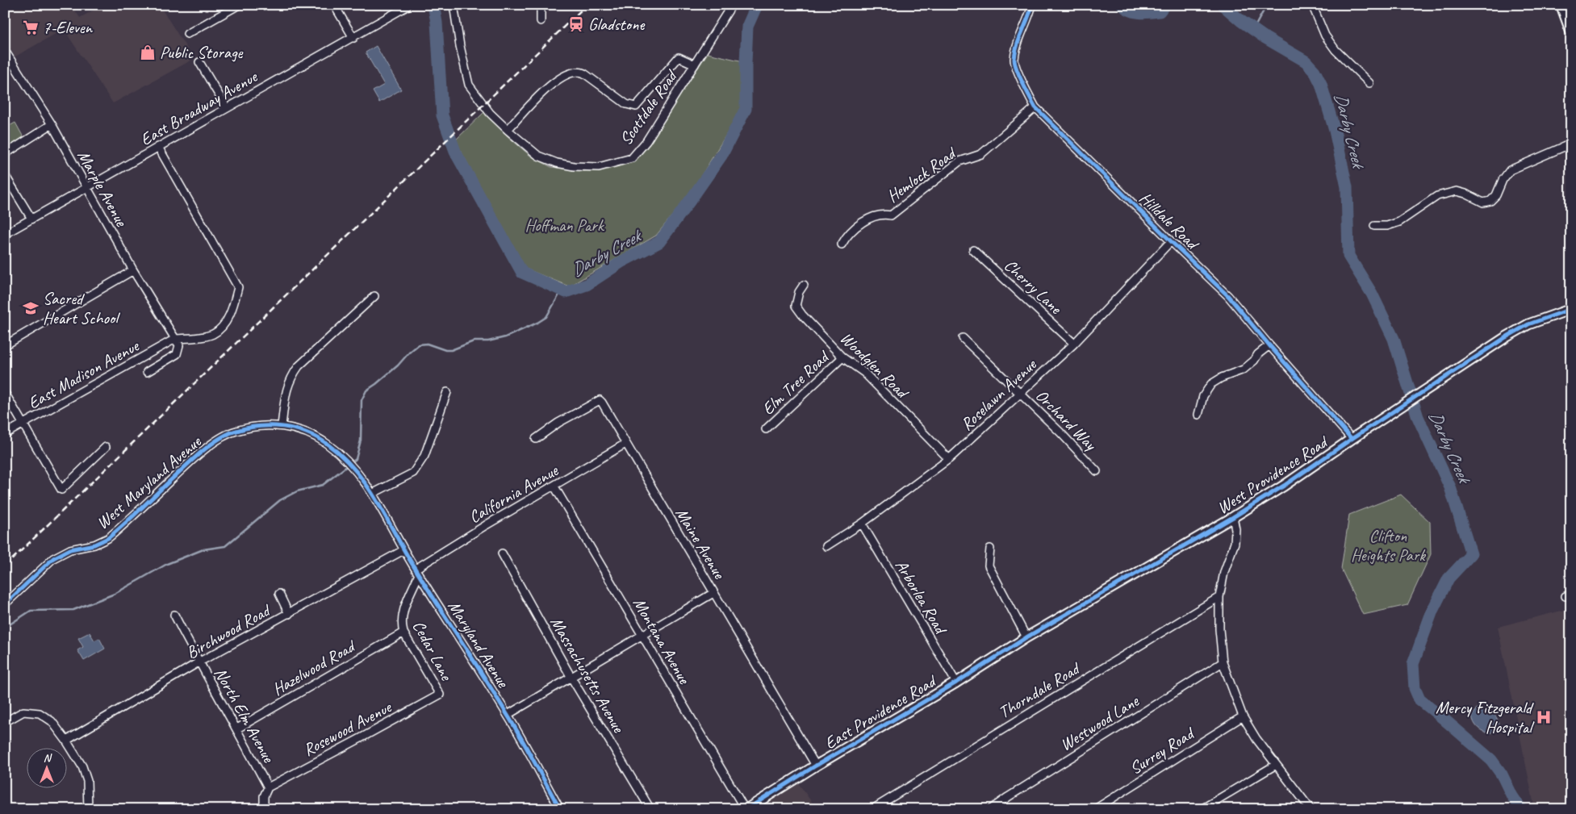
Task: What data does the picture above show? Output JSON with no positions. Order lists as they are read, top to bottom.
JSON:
{
  "streets": {
    "street": [
      "East Broadway Avenue",
      "Scottdale Road",
      "Hemlock Road",
      "Marple Avenue",
      "Hilldale Road",
      "Cherry Lane",
      "Woodglen Road",
      "East Madison Avenue",
      "Elm Tree Road",
      "Roselawn Avenue",
      "Orchard Way",
      "West Providence Road",
      "West Maryland Avenue",
      "California Avenue",
      "Maine Avenue",
      "Arborlea Road",
      "Birchwood Road",
      "Montana Avenue",
      "Maryland Avenue",
      "Cedar Lane",
      "Hazelwood Road",
      "Massachusetts Avenue",
      "Thorndale Road",
      "East Providence Road",
      "North Elm Avenue",
      "Westwood Lane",
      "Rosewood Avenue",
      "Surrey Road"
    ]
  },
  "crossings": [
    ["East Broadway Avenue", "Marple Avenue"],
    ["Hemlock Road", "Hilldale Road"],
    ["Marple Avenue", "East Madison Avenue"],
    ["Hilldale Road", "Roselawn Avenue"],
    ["Hilldale Road", "West Providence Road"],
    ["Cherry Lane", "Roselawn Avenue"],
    ["Woodglen Road", "Elm Tree Road"],
    ["Woodglen Road", "Roselawn Avenue"],
    ["Roselawn Avenue", "Orchard Way"],
    ["Roselawn Avenue", "Arborlea Road"],
    ["West Providence Road", "East Providence Road"],
    ["West Maryland Avenue", "Maryland Avenue"],
    ["California Avenue", "Maine Avenue"],
    ["California Avenue", "Montana Avenue"],
    ["California Avenue", "Maryland Avenue"],
    ["California Avenue", "Cedar Lane"],
    ["Maine Avenue", "East Providence Road"],
    ["Arborlea Road", "East Providence Road"],
    ["Birchwood Road", "Maryland Avenue"],
    ["Birchwood Road", "North Elm Avenue"],
    ["Montana Avenue", "East Providence Road"],
    ["Maryland Avenue", "Cedar Lane"],
    ["Cedar Lane", "Hazelwood Road"],
    ["Cedar Lane", "Rosewood Avenue"],
    ["Hazelwood Road", "North Elm Avenue"],
    ["North Elm Avenue", "Rosewood Avenue"]
  ],
  "water": ["Darby Creek"],
  "parks": ["Hoffman Park", "Clifton Heights Park"],
  "places": {
    "station": ["Gladstone"],
    "supermarket": ["7-Eleven"],
    "shop": ["Public Storage"],
    "school or university": ["Sacred Heart School"],
    "hospital": ["Mercy Fitzgerald Hospital"]
  },
  "north": "top"
}
